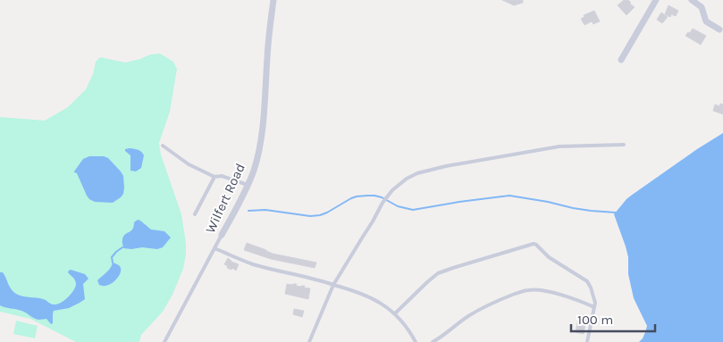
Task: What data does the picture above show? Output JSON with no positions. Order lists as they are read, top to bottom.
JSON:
{
  "streets": {
    "street": ["Wilfert Road"]
  },
  "scale_bar": "100 m"
}
